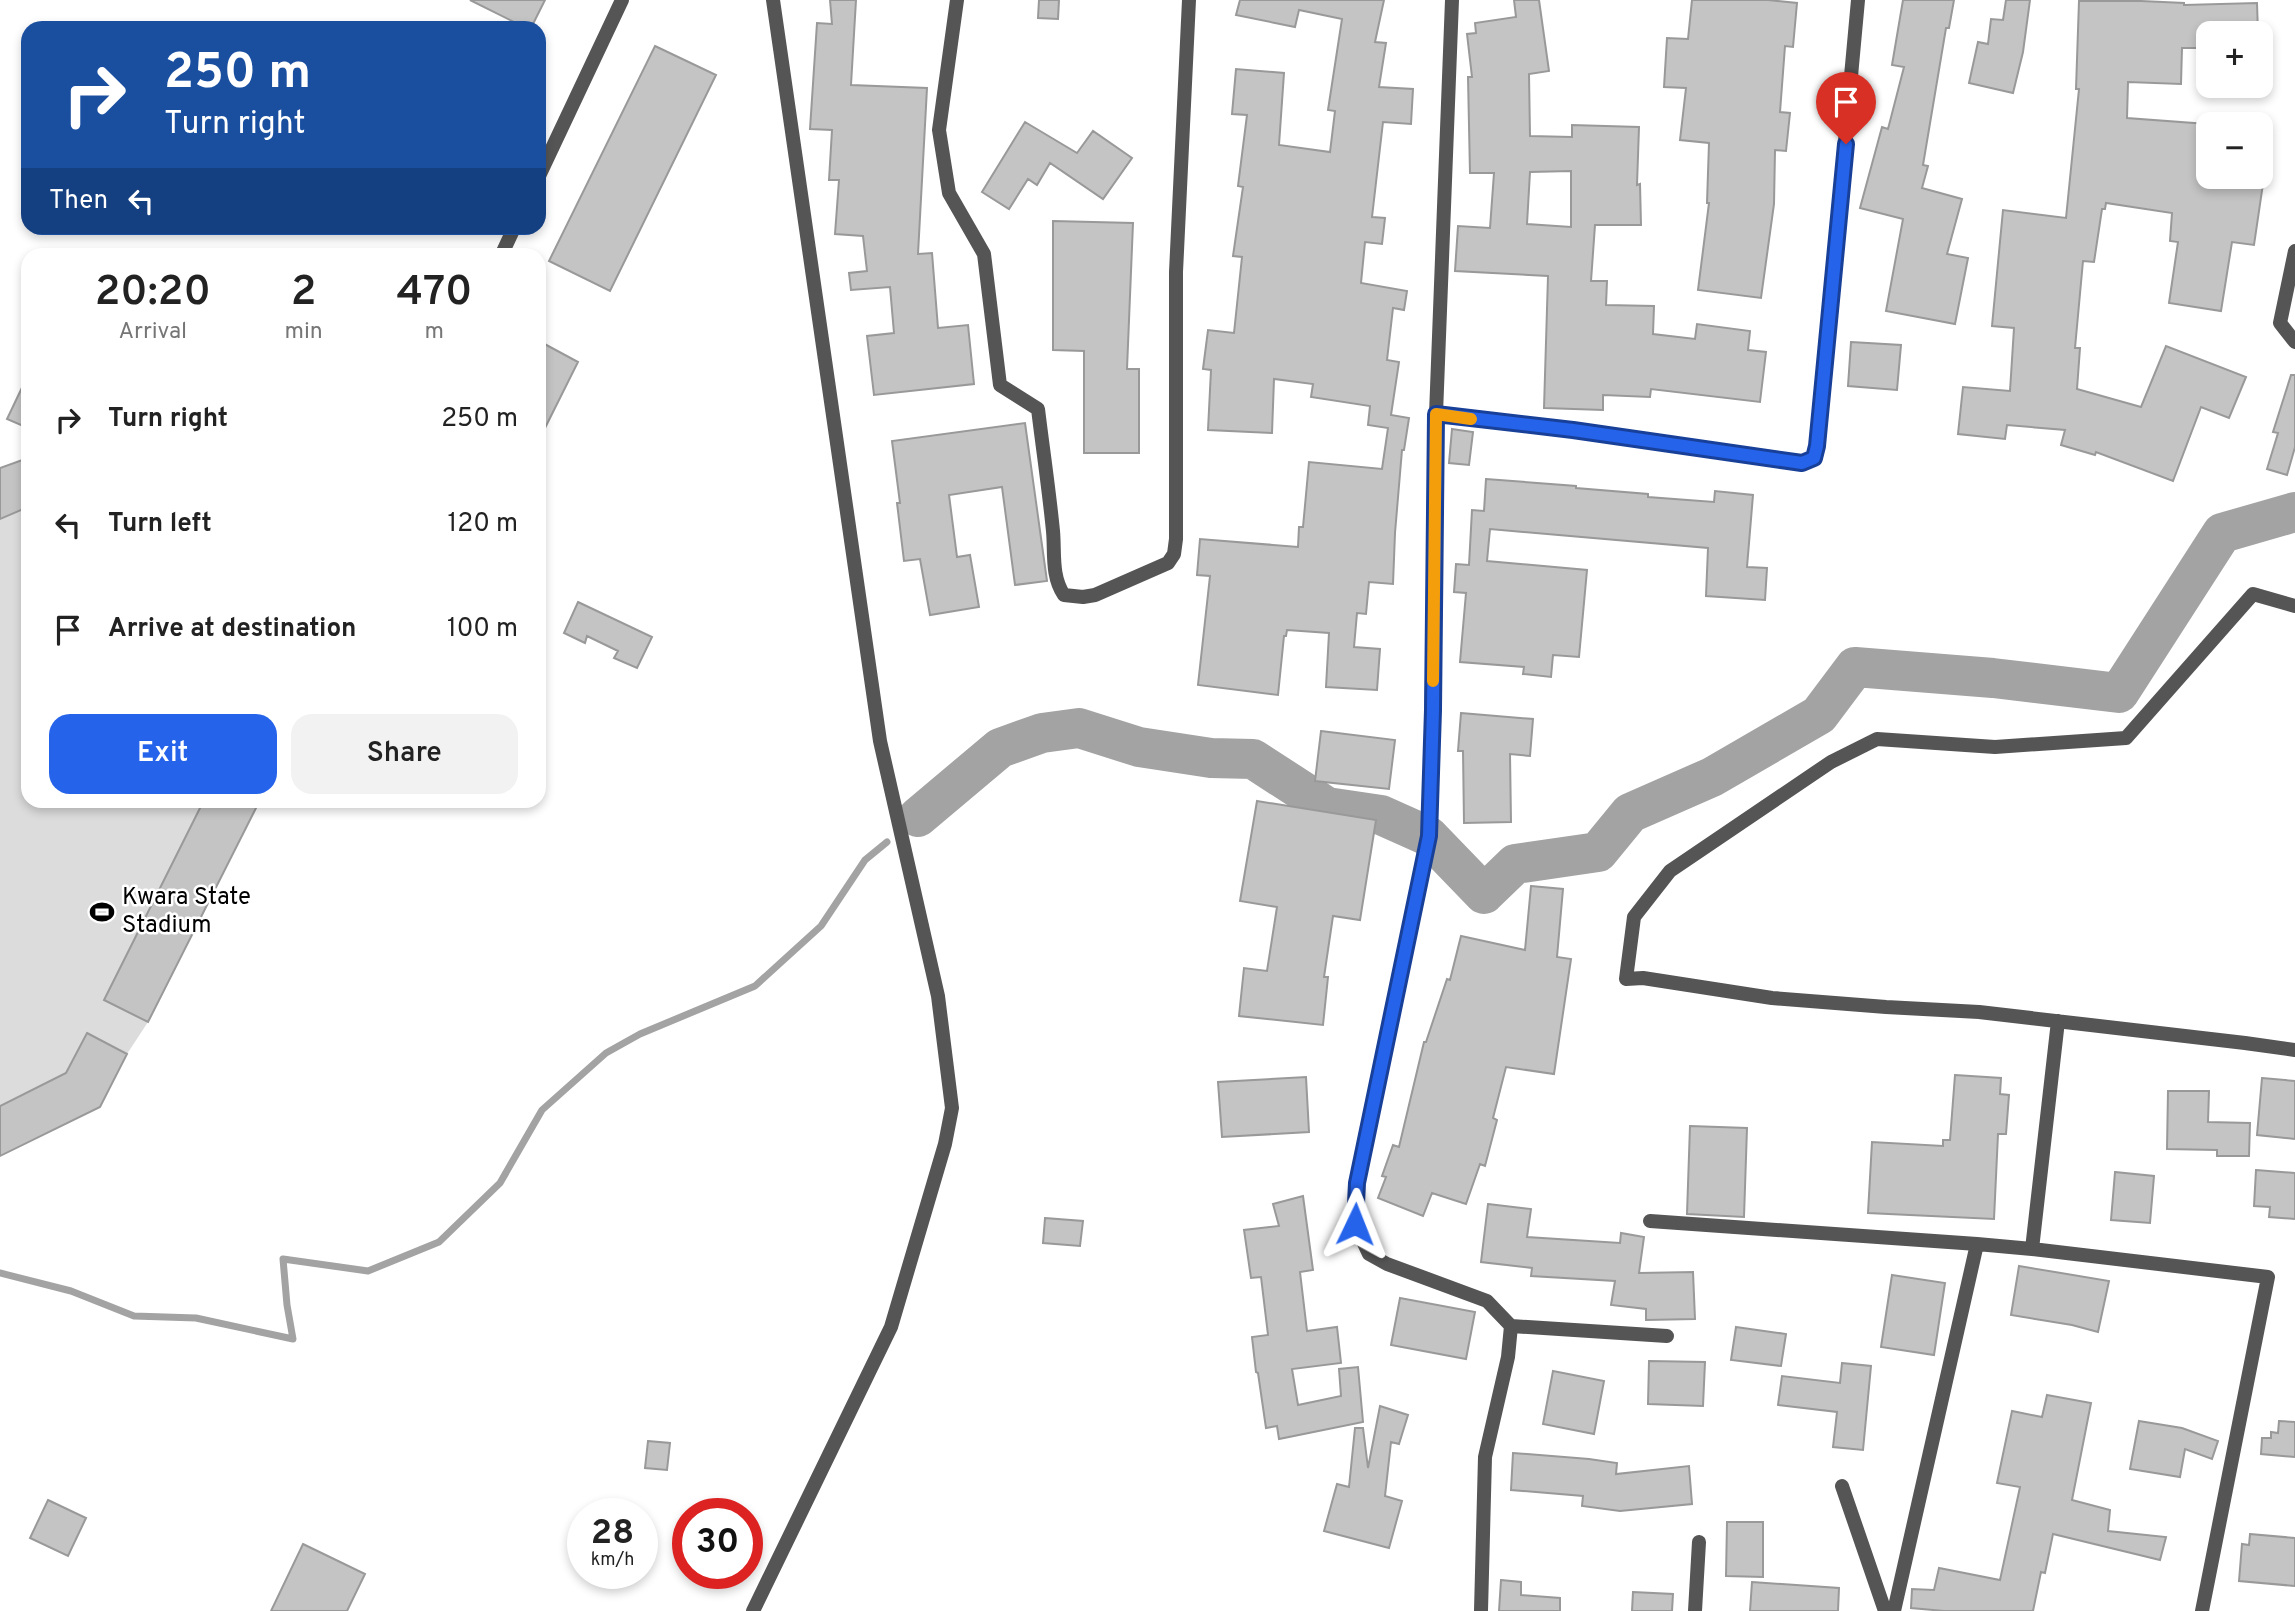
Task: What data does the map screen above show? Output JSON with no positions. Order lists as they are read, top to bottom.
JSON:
{
  "places": {
    "sports": ["Kwara State Stadium"]
  },
  "page": {
    "map_buttons": ["+", "−"],
    "turn": ["250 m", "Turn right"],
    "then": "Then",
    "eta": [
      "20:20",
      "Arrival",
      "2",
      "min",
      "470",
      "m"
    ],
    "list": [
      {
        "name": "Turn right",
        "value": "250 m"
      },
      {
        "name": "Turn left",
        "value": "120 m"
      },
      {
        "name": "Arrive at destination",
        "value": "100 m"
      }
    ],
    "buttons": ["Exit", "Share"],
    "speed": "28 km/h",
    "limit": "30"
  }
}
